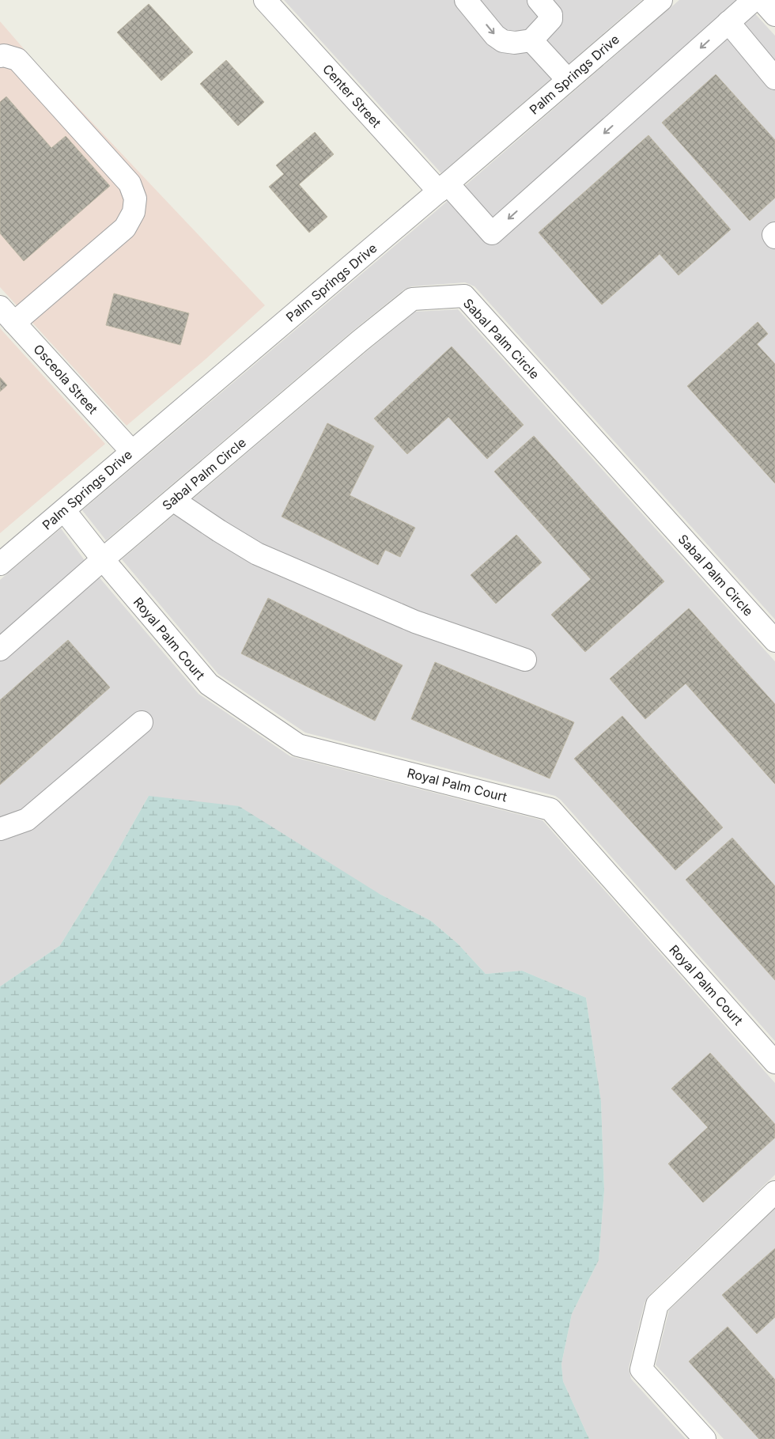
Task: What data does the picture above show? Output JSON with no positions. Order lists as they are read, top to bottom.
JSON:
{
  "streets": {
    "street": [
      "Palm Springs Drive",
      "Center Street",
      "Sabal Palm Circle",
      "Osceola Street",
      "Royal Palm Court"
    ]
  },
  "crossings": [
    ["Palm Springs Drive", "Center Street"],
    ["Palm Springs Drive", "Osceola Street"],
    ["Sabal Palm Circle", "Royal Palm Court"]
  ],
  "one_way": ["Center Street"]
}
